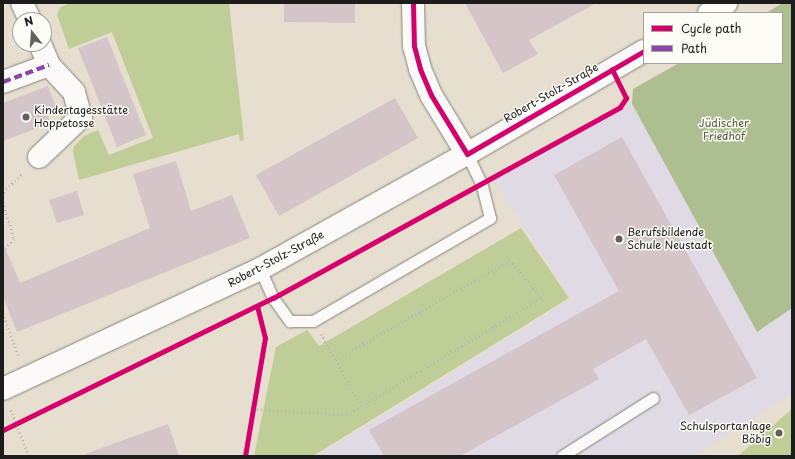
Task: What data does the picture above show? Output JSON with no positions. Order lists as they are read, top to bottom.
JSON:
{
  "streets": {
    "street": ["Robert-Stolz-Straße"]
  },
  "parks": ["Jüdischer Friedhof"],
  "places": ["Kindertagesstätte Hoppetosse", "Berufsbildende Schule Neustadt", "Schulsportanlage Böbig"],
  "legend": ["Cycle path", "Path"],
  "north": "top"
}
